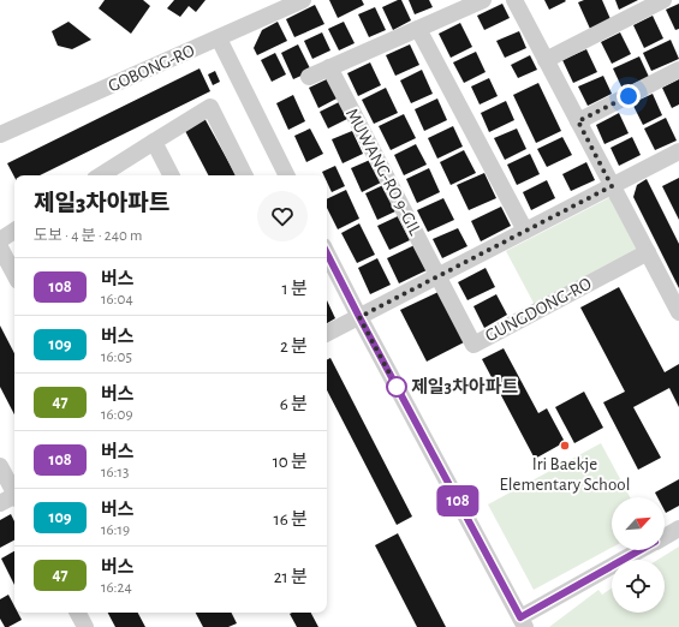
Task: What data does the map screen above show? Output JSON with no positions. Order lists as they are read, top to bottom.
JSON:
{
  "streets": {
    "street": ["GOBONG-RO", "MUWANG-RO 9-GIL", "GUNGDONG-RO"]
  },
  "crossings": [
    ["MUWANG-RO 9-GIL", "GUNGDONG-RO"]
  ],
  "places": ["제일3차아파트", "Iri Baekje Elementary School"],
  "lines": ["bus line 108"],
  "north": "top right",
  "page": {
    "on_map": "108",
    "heading": ["제일3차아파트", "도보 · 4 분 · 240 m"],
    "list": [
      {
        "mark": "108",
        "name": "버스",
        "note": "16:04",
        "value": "1 분"
      },
      {
        "mark": "109",
        "name": "버스",
        "note": "16:05",
        "value": "2 분"
      },
      {
        "mark": "47",
        "name": "버스",
        "note": "16:09",
        "value": "6 분"
      },
      {
        "mark": "108",
        "name": "버스",
        "note": "16:13",
        "value": "10 분"
      },
      {
        "mark": "109",
        "name": "버스",
        "note": "16:19",
        "value": "16 분"
      },
      {
        "mark": "47",
        "name": "버스",
        "note": "16:24",
        "value": "21 분"
      }
    ]
  }
}
